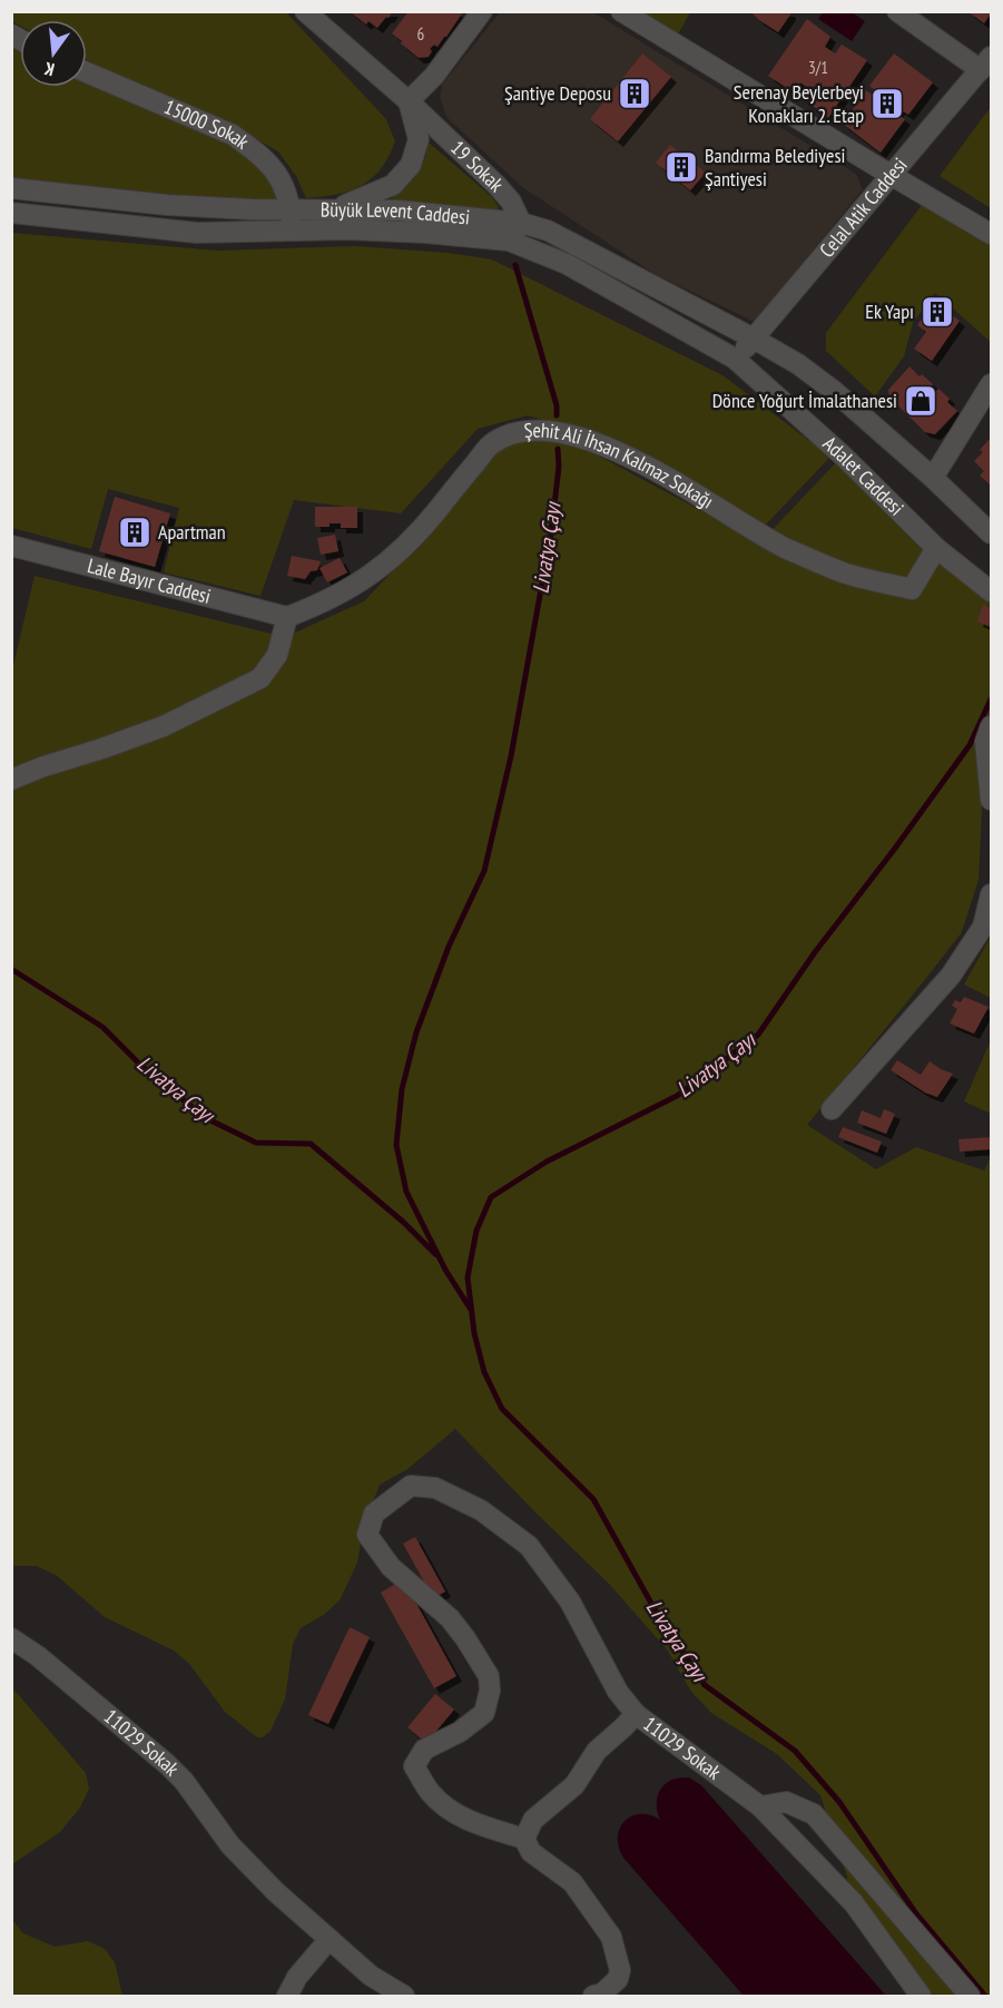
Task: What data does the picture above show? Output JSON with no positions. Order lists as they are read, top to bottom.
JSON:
{
  "streets": {
    "street": [
      "15000 Sokak",
      "19 Sokak",
      "Celal Atik Caddesi",
      "Büyük Levent Caddesi",
      "Şehit Ali İhsan Kalmaz Sokağı",
      "Adalet Caddesi",
      "Lale Bayır Caddesi",
      "11029 Sokak"
    ]
  },
  "crossings": [
    ["15000 Sokak", "Büyük Levent Caddesi"],
    ["19 Sokak", "Büyük Levent Caddesi"],
    ["Celal Atik Caddesi", "Büyük Levent Caddesi"],
    ["Celal Atik Caddesi", "Adalet Caddesi"],
    ["Büyük Levent Caddesi", "Adalet Caddesi"],
    ["Şehit Ali İhsan Kalmaz Sokağı", "Adalet Caddesi"],
    ["Şehit Ali İhsan Kalmaz Sokağı", "Lale Bayır Caddesi"]
  ],
  "water": ["Livatya Çayı"],
  "places": {
    "building": [
      "Şantiye Deposu",
      "Serenay Beylerbeyi Konakları 2. Etap",
      "Bandırma Belediyesi Şantiyesi",
      "Ek Yapı",
      "Apartman"
    ],
    "shop": ["Dönce Yoğurt İmalathanesi"]
  },
  "house_numbers": ["6", "3/1"],
  "north": "bottom"
}
